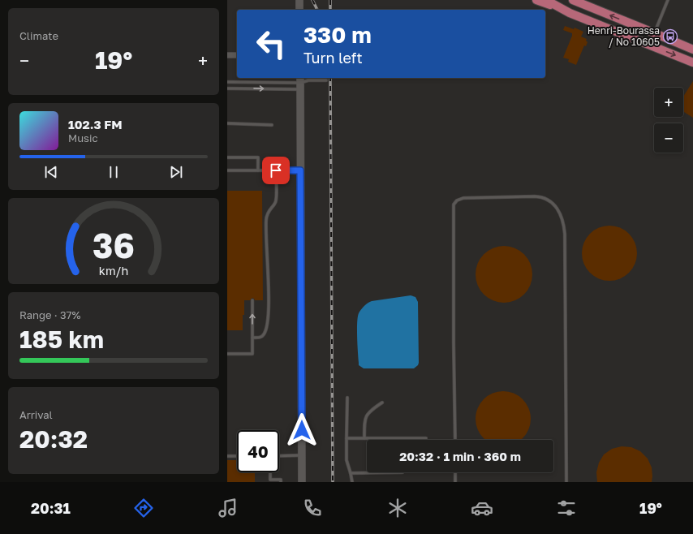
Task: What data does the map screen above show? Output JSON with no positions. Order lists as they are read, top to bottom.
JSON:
{
  "places": {
    "bus stop": ["Henri-Bourassa / No 10605"]
  },
  "page": {
    "tile": [
      "Climate",
      ["Range · 37%", "185 km"],
      ["Arrival", "20:32"]
    ],
    "turn": ["330 m", "Turn left"],
    "heat": ["−", "19°", "+"],
    "map_buttons": ["+", "−"],
    "song": ["102.3 FM", "Music"],
    "limit": "40",
    "trip": "20:32 · 1 min · 360 m",
    "tabs": ["20:31", "19°"],
    "gauge": ["36", "km/h"]
  }
}
